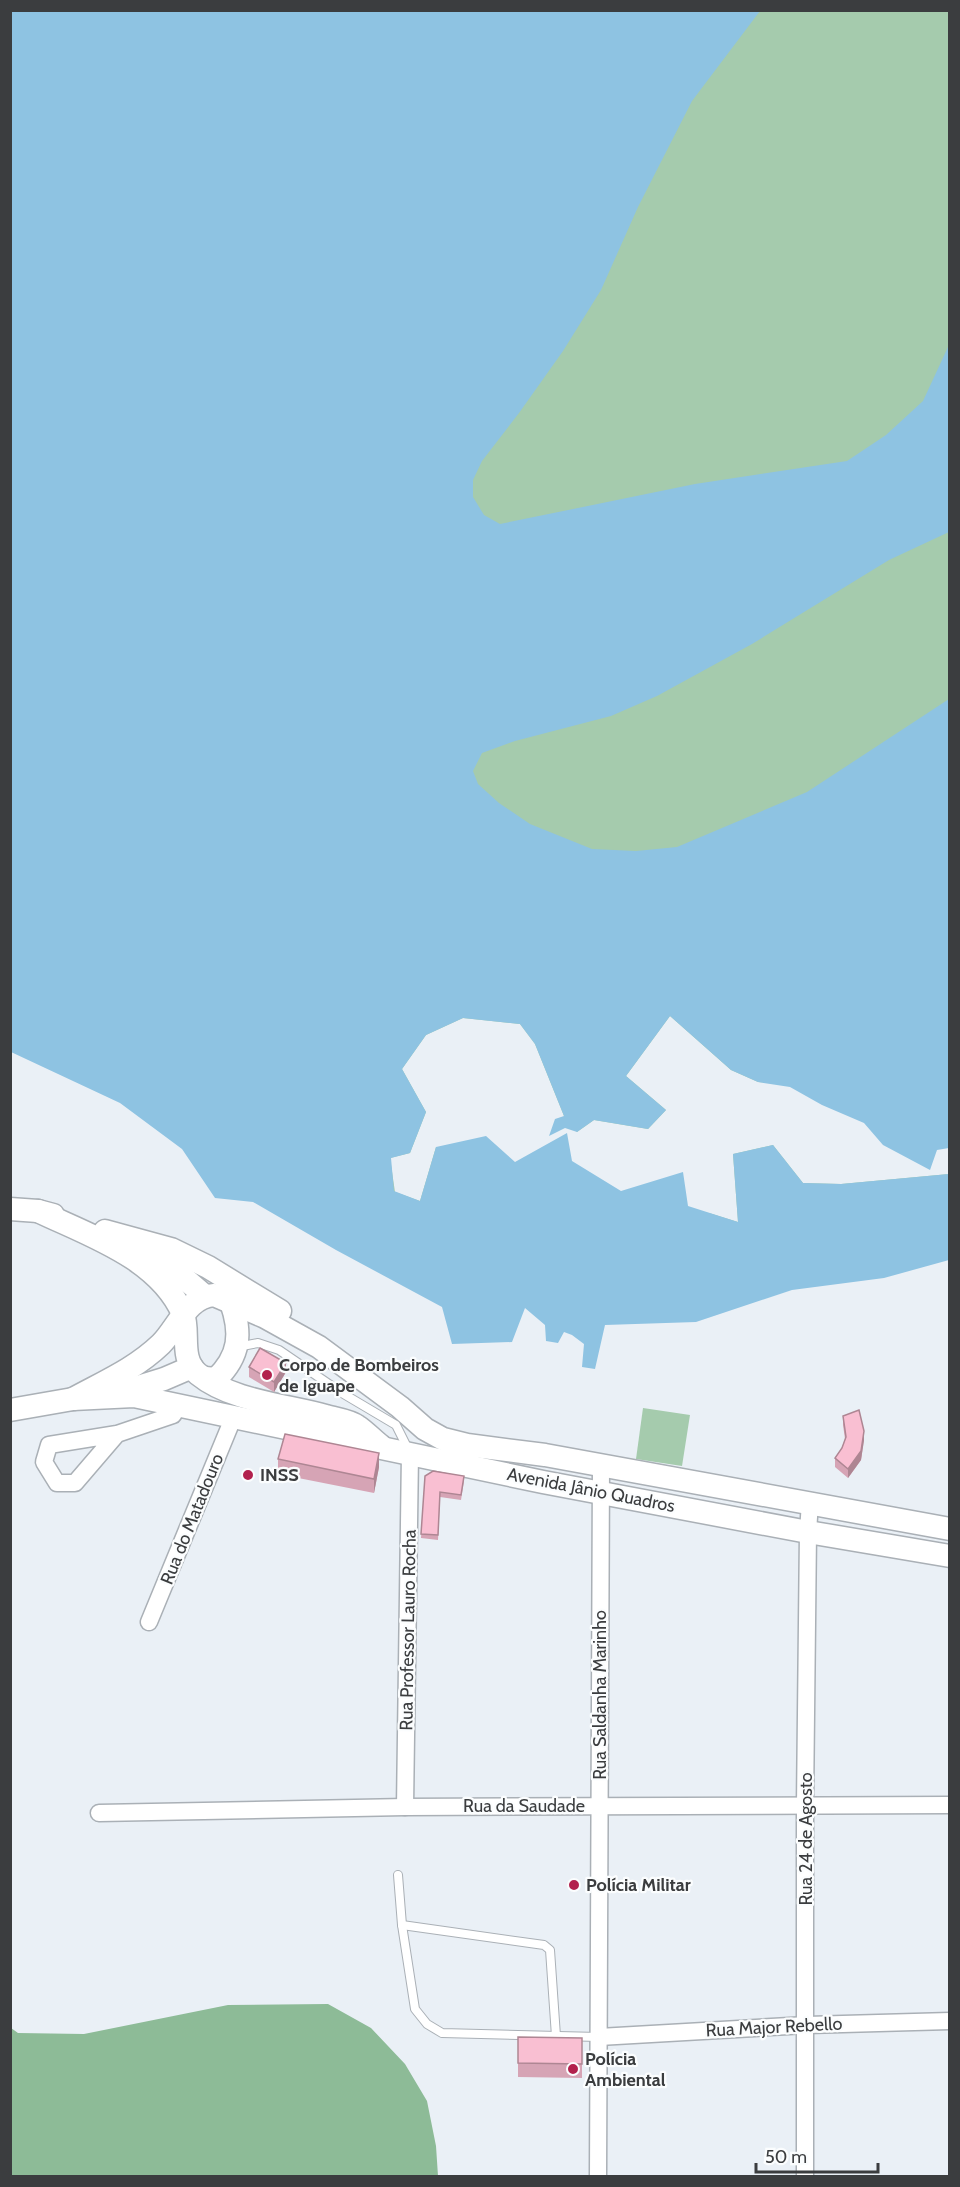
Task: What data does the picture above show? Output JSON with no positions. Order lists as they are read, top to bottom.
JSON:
{
  "streets": {
    "main road": ["Avenida Jânio Quadros"],
    "street": [
      "Rua do Matadouro",
      "Rua Professor Lauro Rocha",
      "Rua Saldanha Marinho",
      "Rua da Saudade",
      "Rua 24 de Agosto",
      "Rua Major Rebello"
    ]
  },
  "crossings": [
    ["Avenida Jânio Quadros", "Rua do Matadouro"],
    ["Avenida Jânio Quadros", "Rua Professor Lauro Rocha"],
    ["Avenida Jânio Quadros", "Rua Saldanha Marinho"],
    ["Avenida Jânio Quadros", "Rua 24 de Agosto"],
    ["Rua Professor Lauro Rocha", "Rua da Saudade"],
    ["Rua Saldanha Marinho", "Rua da Saudade"],
    ["Rua Saldanha Marinho", "Rua Major Rebello"],
    ["Rua da Saudade", "Rua 24 de Agosto"],
    ["Rua 24 de Agosto", "Rua Major Rebello"]
  ],
  "places": [
    "Corpo de Bombeiros de Iguape",
    "INSS",
    "Polícia Militar",
    "Polícia Ambiental"
  ],
  "scale_bar": "50 m"
}
